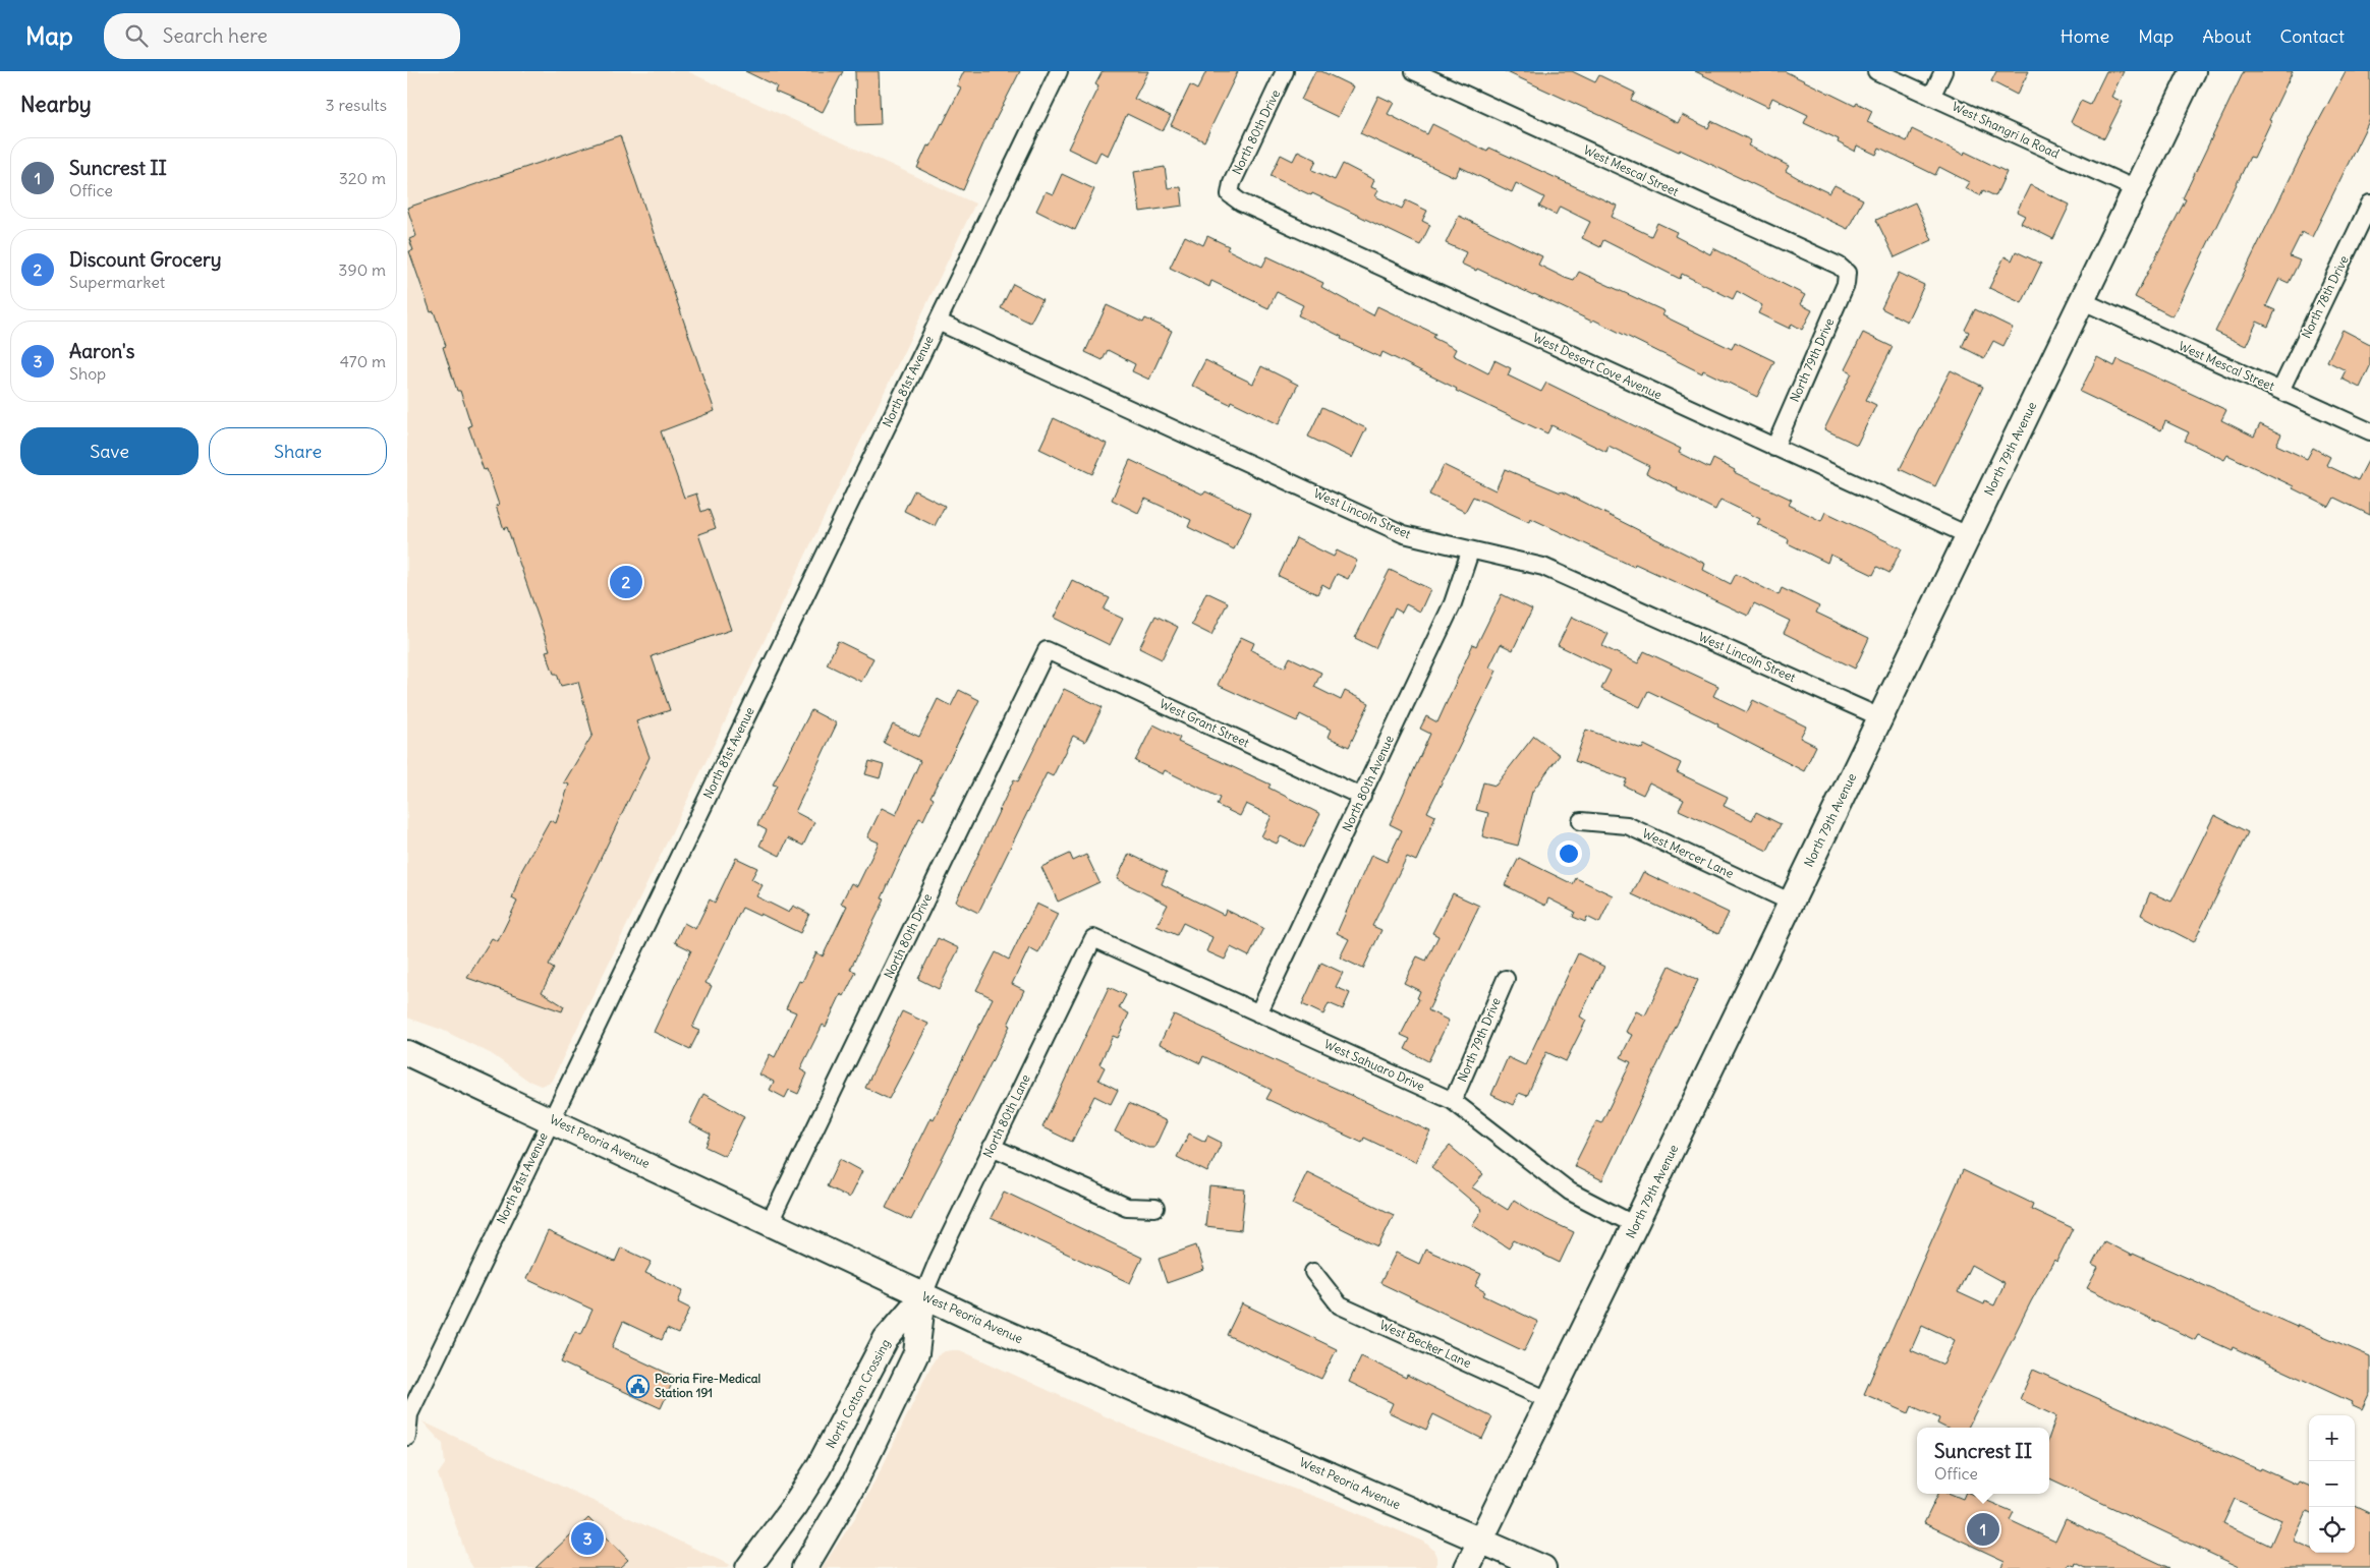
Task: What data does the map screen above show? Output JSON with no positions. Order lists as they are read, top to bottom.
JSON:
{
  "streets": {
    "main road": ["North 79th Avenue", "West Peoria Avenue", "North Cotton Crossing"],
    "street": [
      "West Shangri la Road",
      "North 80th Drive",
      "West Mescal Street",
      "North 78th Drive",
      "North 79th Drive",
      "West Desert Cove Avenue",
      "North 81st Avenue",
      "West Lincoln Street",
      "West Grant Street",
      "North 80th Avenue",
      "West Mercer Lane",
      "West Sahuaro Drive",
      "North 80th Lane",
      "West Becker Lane"
    ]
  },
  "crossings": [
    ["West Shangri la Road", "North 79th Avenue"],
    ["North 80th Drive", "West Desert Cove Avenue"],
    ["North 80th Drive", "West Grant Street"],
    ["North 80th Drive", "West Peoria Avenue"],
    ["West Mescal Street", "North 78th Drive"],
    ["West Mescal Street", "North 79th Drive"],
    ["West Mescal Street", "North 79th Avenue"],
    ["North 79th Drive", "West Desert Cove Avenue"],
    ["North 79th Drive", "West Sahuaro Drive"],
    ["West Desert Cove Avenue", "North 79th Avenue"],
    ["North 81st Avenue", "West Lincoln Street"],
    ["North 81st Avenue", "West Peoria Avenue"],
    ["North 79th Avenue", "West Lincoln Street"],
    ["North 79th Avenue", "West Mercer Lane"],
    ["North 79th Avenue", "West Sahuaro Drive"],
    ["North 79th Avenue", "West Peoria Avenue"],
    ["North 79th Avenue", "West Becker Lane"],
    ["West Lincoln Street", "North 80th Avenue"],
    ["West Grant Street", "North 80th Avenue"],
    ["North 80th Avenue", "West Sahuaro Drive"],
    ["West Sahuaro Drive", "North 80th Lane"],
    ["North 80th Lane", "West Peoria Avenue"],
    ["North 80th Lane", "North Cotton Crossing"],
    ["West Peoria Avenue", "North Cotton Crossing"]
  ],
  "places": {
    "public building": ["Peoria Fire-Medical Station 191"]
  },
  "page": {
    "header": "Map",
    "search": "Search here",
    "nav": [
      "Home",
      "Map",
      "About",
      "Contact"
    ],
    "heading": ["Nearby", "3 results"],
    "list": [
      {
        "mark": "1",
        "name": "Suncrest II",
        "note": "Office",
        "value": "320 m"
      },
      {
        "mark": "2",
        "name": "Discount Grocery",
        "note": "Supermarket",
        "value": "390 m"
      },
      {
        "mark": "3",
        "name": "Aaron's",
        "note": "Shop",
        "value": "470 m"
      }
    ],
    "buttons": ["Save", "Share"],
    "pins": ["2", "1", "3"],
    "map_buttons": ["+", "−"],
    "popup": ["Suncrest II", "Office"]
  }
}
